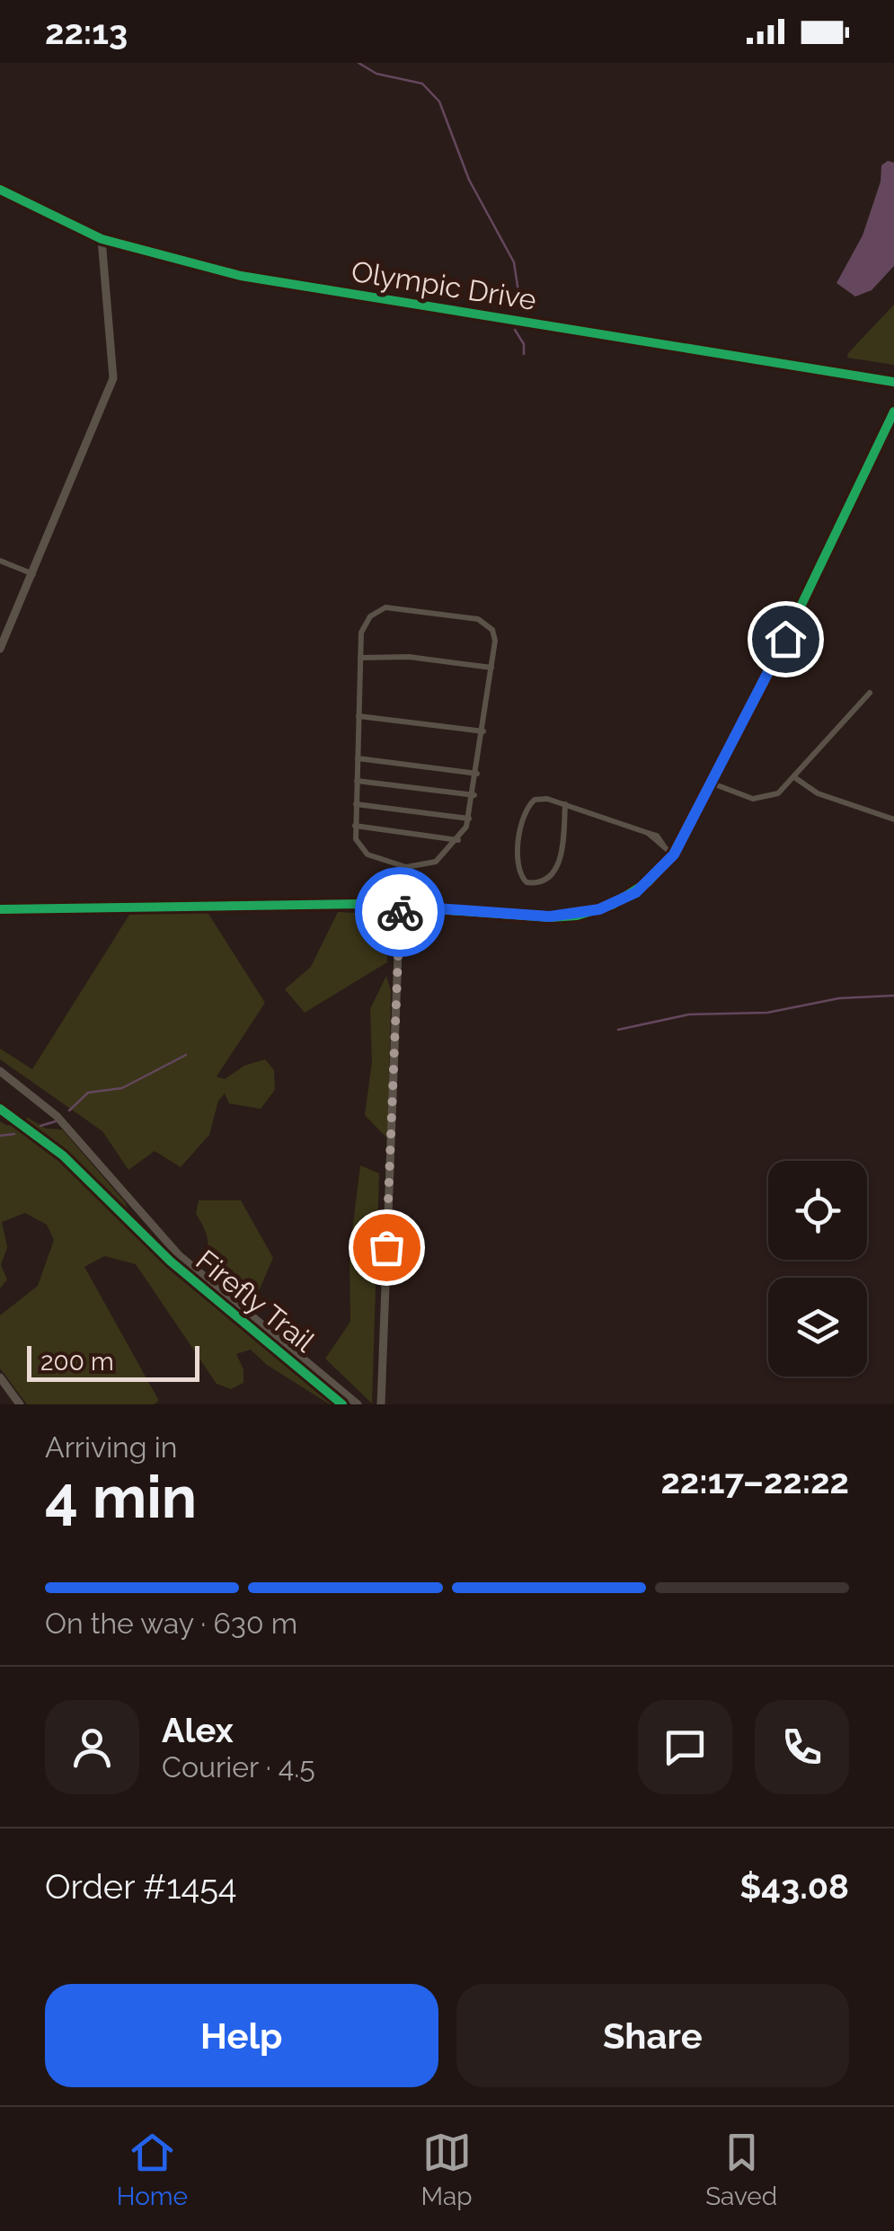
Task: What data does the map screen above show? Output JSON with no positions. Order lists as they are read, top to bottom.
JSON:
{
  "streets": {
    "street": ["Olympic Drive"],
    "cycle path": ["Firefly Trail"]
  },
  "scale_bar": "200 m",
  "page": {
    "status": "22:13",
    "scale": "200 m",
    "heading": ["4 min", "Arriving in", "22:17–22:22"],
    "panel": [
      "Alex",
      "Courier · 4.5",
      "Order #1454",
      "$43.08"
    ],
    "bar": "On the way · 630 m",
    "buttons": ["Help", "Share"],
    "tabs": ["Home", "Map", "Saved"]
  }
}
